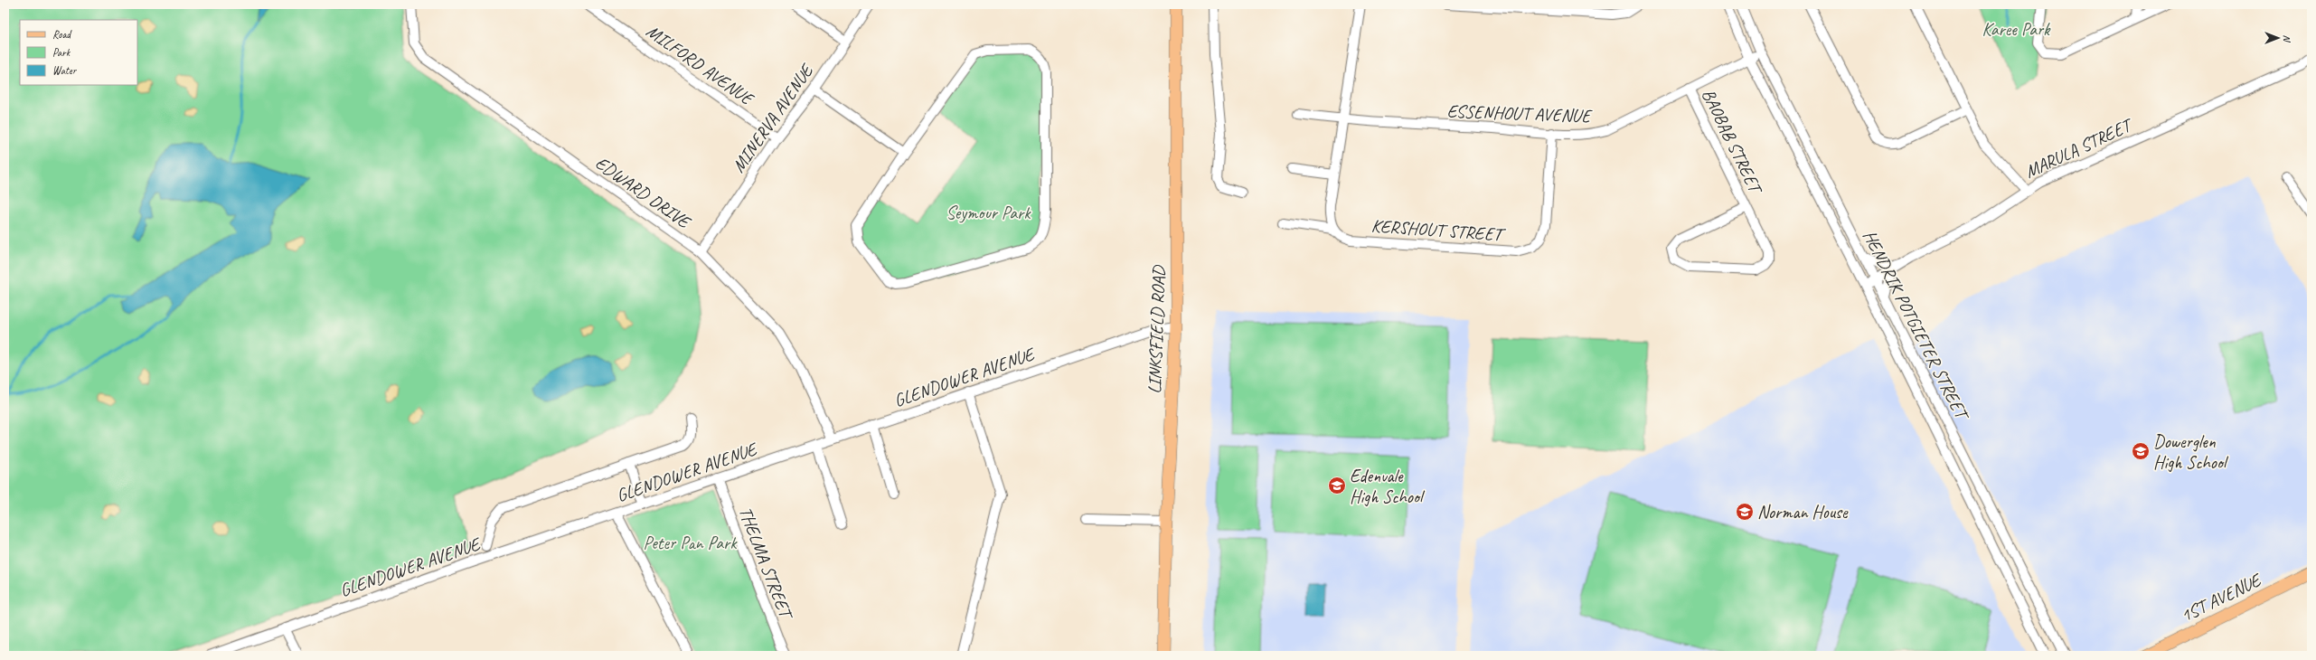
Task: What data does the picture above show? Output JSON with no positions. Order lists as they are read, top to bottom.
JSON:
{
  "streets": {
    "main road": ["LINKSFIELD ROAD", "1ST AVENUE"],
    "street": [
      "MILFORD AVENUE",
      "ESSENHOUT AVENUE",
      "MINERVA AVENUE",
      "BAOBAB STREET",
      "MARULA STREET",
      "EDWARD DRIVE",
      "KERSHOUT STREET",
      "HENDRIK POTGIETER STREET",
      "GLENDOWER AVENUE",
      "THELMA STREET"
    ]
  },
  "crossings": [
    ["MILFORD AVENUE", "MINERVA AVENUE"],
    ["ESSENHOUT AVENUE", "BAOBAB STREET"],
    ["ESSENHOUT AVENUE", "KERSHOUT STREET"],
    ["ESSENHOUT AVENUE", "HENDRIK POTGIETER STREET"],
    ["MINERVA AVENUE", "EDWARD DRIVE"],
    ["MARULA STREET", "HENDRIK POTGIETER STREET"],
    ["EDWARD DRIVE", "GLENDOWER AVENUE"],
    ["LINKSFIELD ROAD", "GLENDOWER AVENUE"],
    ["GLENDOWER AVENUE", "THELMA STREET"]
  ],
  "parks": ["Karee Park", "Seymour Park", "Peter Pan Park"],
  "places": {
    "school or university": ["Dowerglen High School", "Edenvale High School", "Norman House"]
  },
  "legend": ["Road", "Park", "Water"],
  "north": "right"
}
